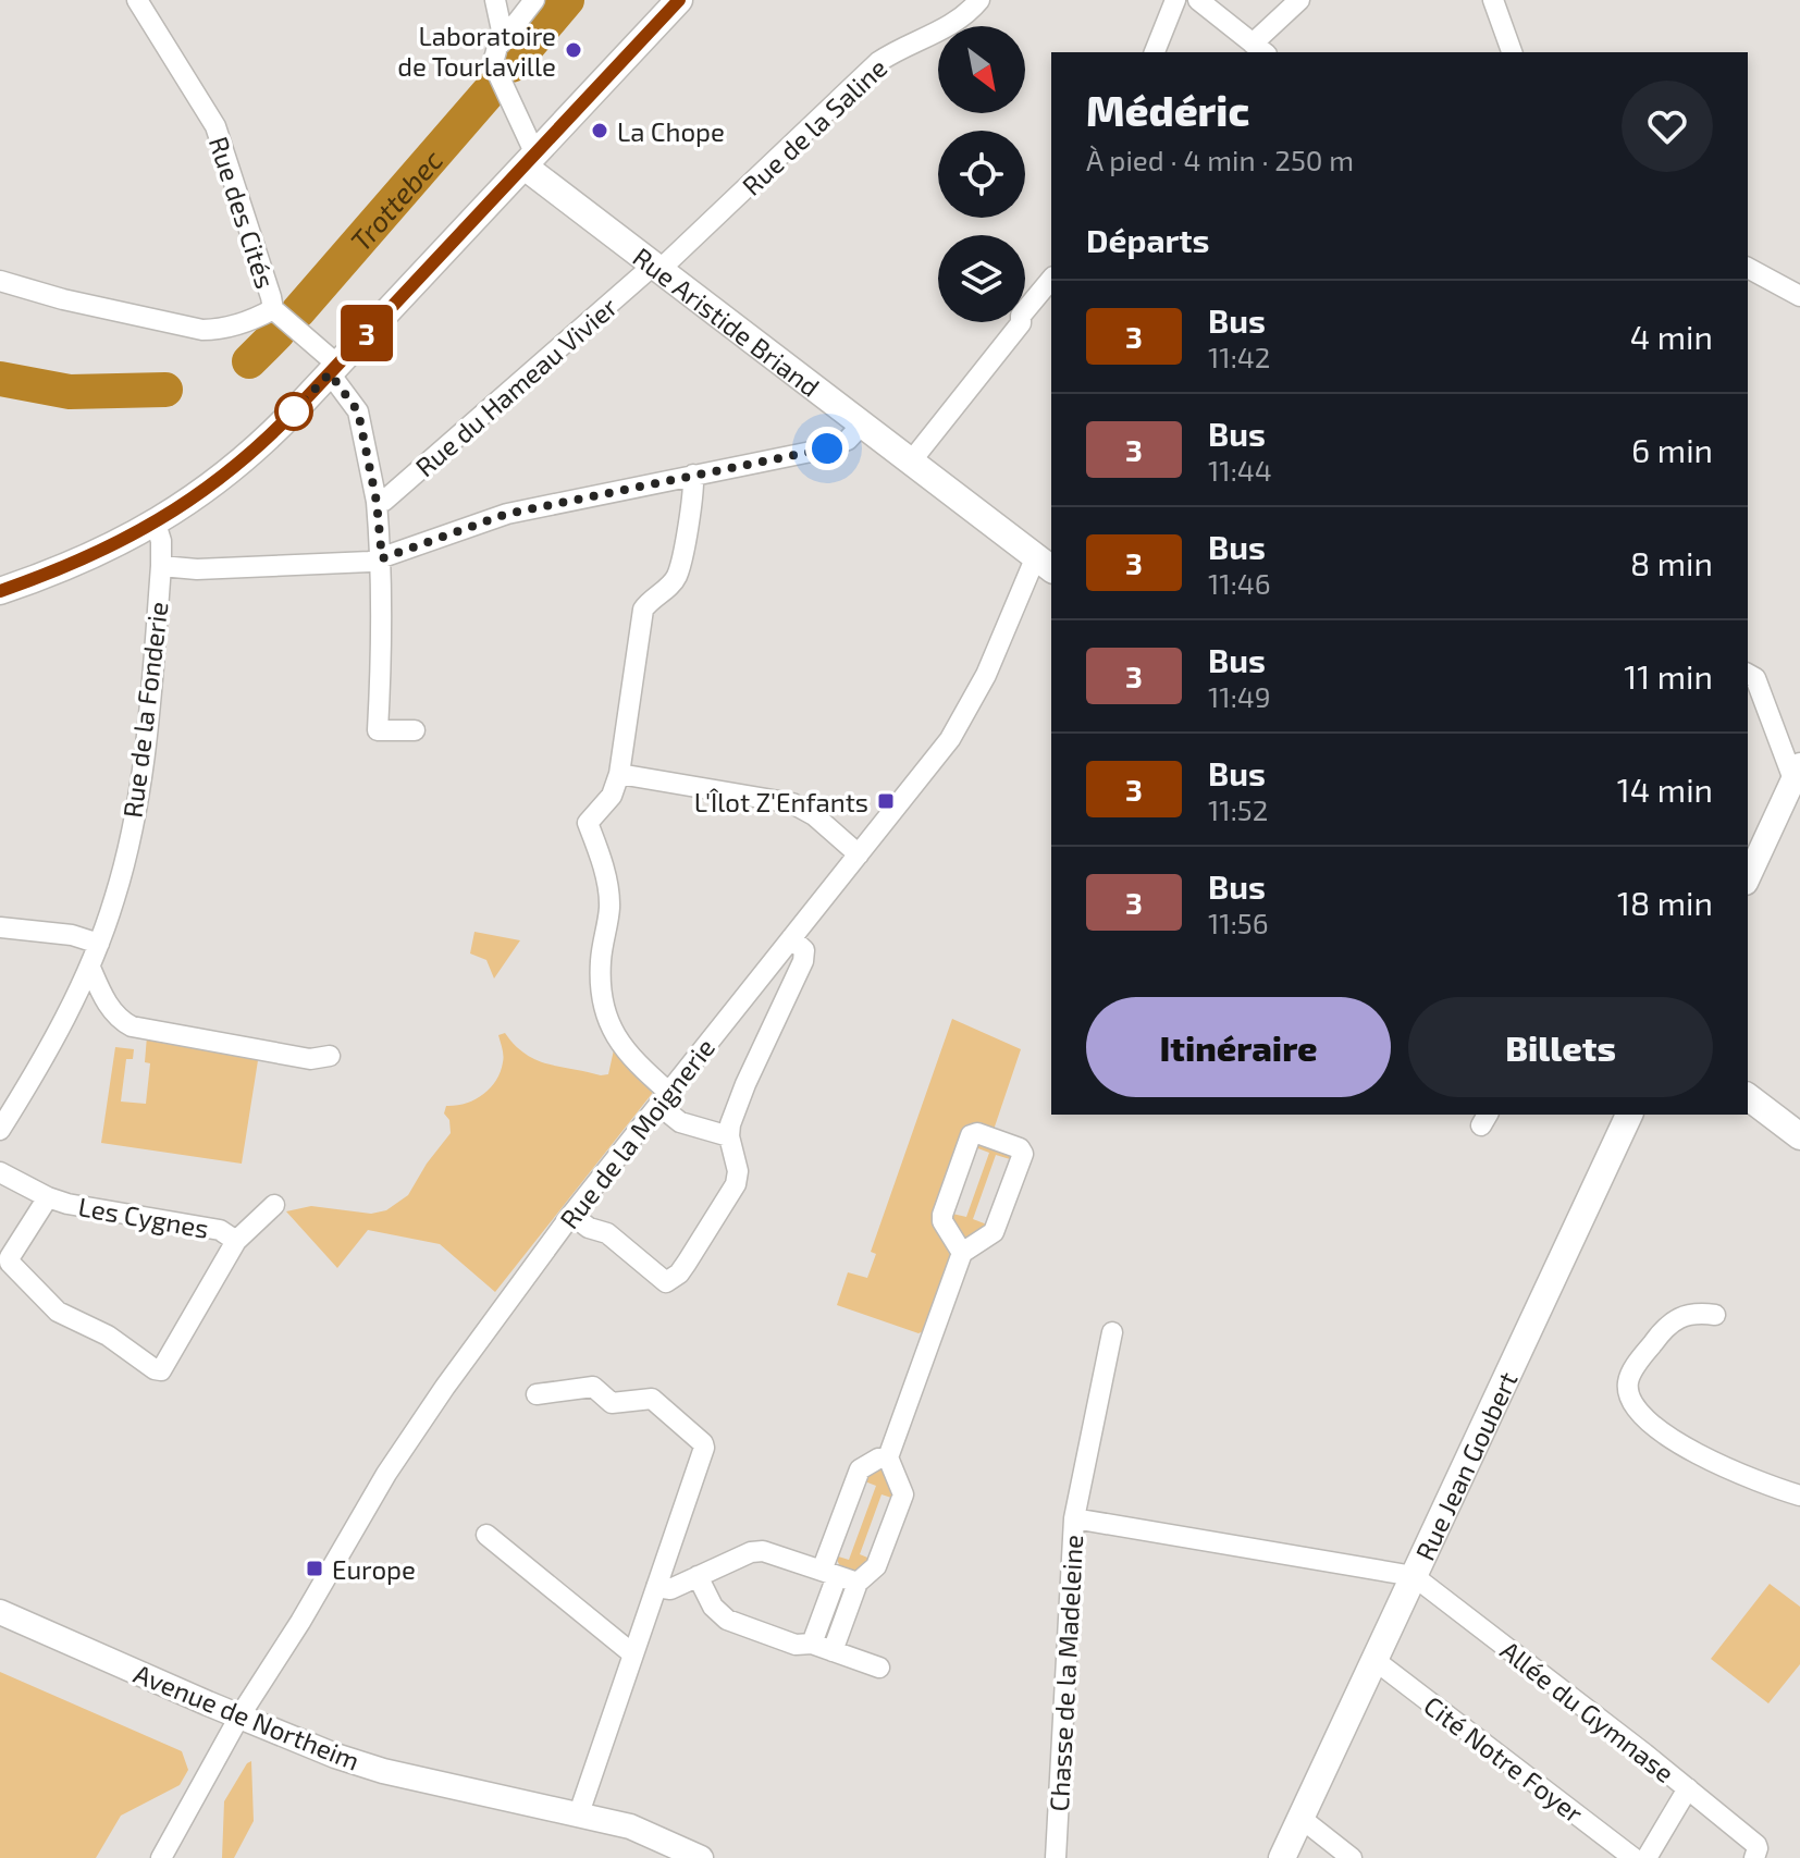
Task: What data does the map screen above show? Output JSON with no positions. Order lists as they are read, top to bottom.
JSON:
{
  "streets": {
    "main road": ["Rue Aristide Briand", "Rue Jean Goubert"],
    "street": [
      "Rue de la Saline",
      "Rue des Cités",
      "Rue du Hameau Vivier",
      "Rue de la Fonderie",
      "Rue de la Moignerie",
      "Les Cygnes",
      "Chasse de la Madeleine",
      "Allée du Gymnase",
      "Avenue de Northeim",
      "Cité Notre Foyer"
    ]
  },
  "crossings": [
    ["Rue de la Saline", "Rue Aristide Briand"],
    ["Rue de la Saline", "Rue du Hameau Vivier"],
    ["Rue Aristide Briand", "Rue du Hameau Vivier"],
    ["Rue Aristide Briand", "Rue de la Moignerie"],
    ["Rue de la Moignerie", "Avenue de Northeim"],
    ["Rue Jean Goubert", "Chasse de la Madeleine"],
    ["Rue Jean Goubert", "Allée du Gymnase"],
    ["Rue Jean Goubert", "Cité Notre Foyer"],
    ["Chasse de la Madeleine", "Allée du Gymnase"]
  ],
  "water": ["Trottebec"],
  "places": {
    "other": ["Laboratoire de Tourlaville", "La Chope"],
    "transit": ["L'Îlot Z'Enfants", "Europe"]
  },
  "lines": ["bus line 3"],
  "north": "bottom right",
  "page": {
    "on_map": "3",
    "heading": [
      ["Médéric", "À pied · 4 min · 250 m"],
      "Départs"
    ],
    "list": [
      {
        "mark": "3",
        "name": "Bus",
        "note": "11:42",
        "value": "4 min"
      },
      {
        "mark": "3",
        "name": "Bus",
        "note": "11:44",
        "value": "6 min"
      },
      {
        "mark": "3",
        "name": "Bus",
        "note": "11:46",
        "value": "8 min"
      },
      {
        "mark": "3",
        "name": "Bus",
        "note": "11:49",
        "value": "11 min"
      },
      {
        "mark": "3",
        "name": "Bus",
        "note": "11:52",
        "value": "14 min"
      },
      {
        "mark": "3",
        "name": "Bus",
        "note": "11:56",
        "value": "18 min"
      }
    ],
    "buttons": ["Itinéraire", "Billets"]
  }
}
